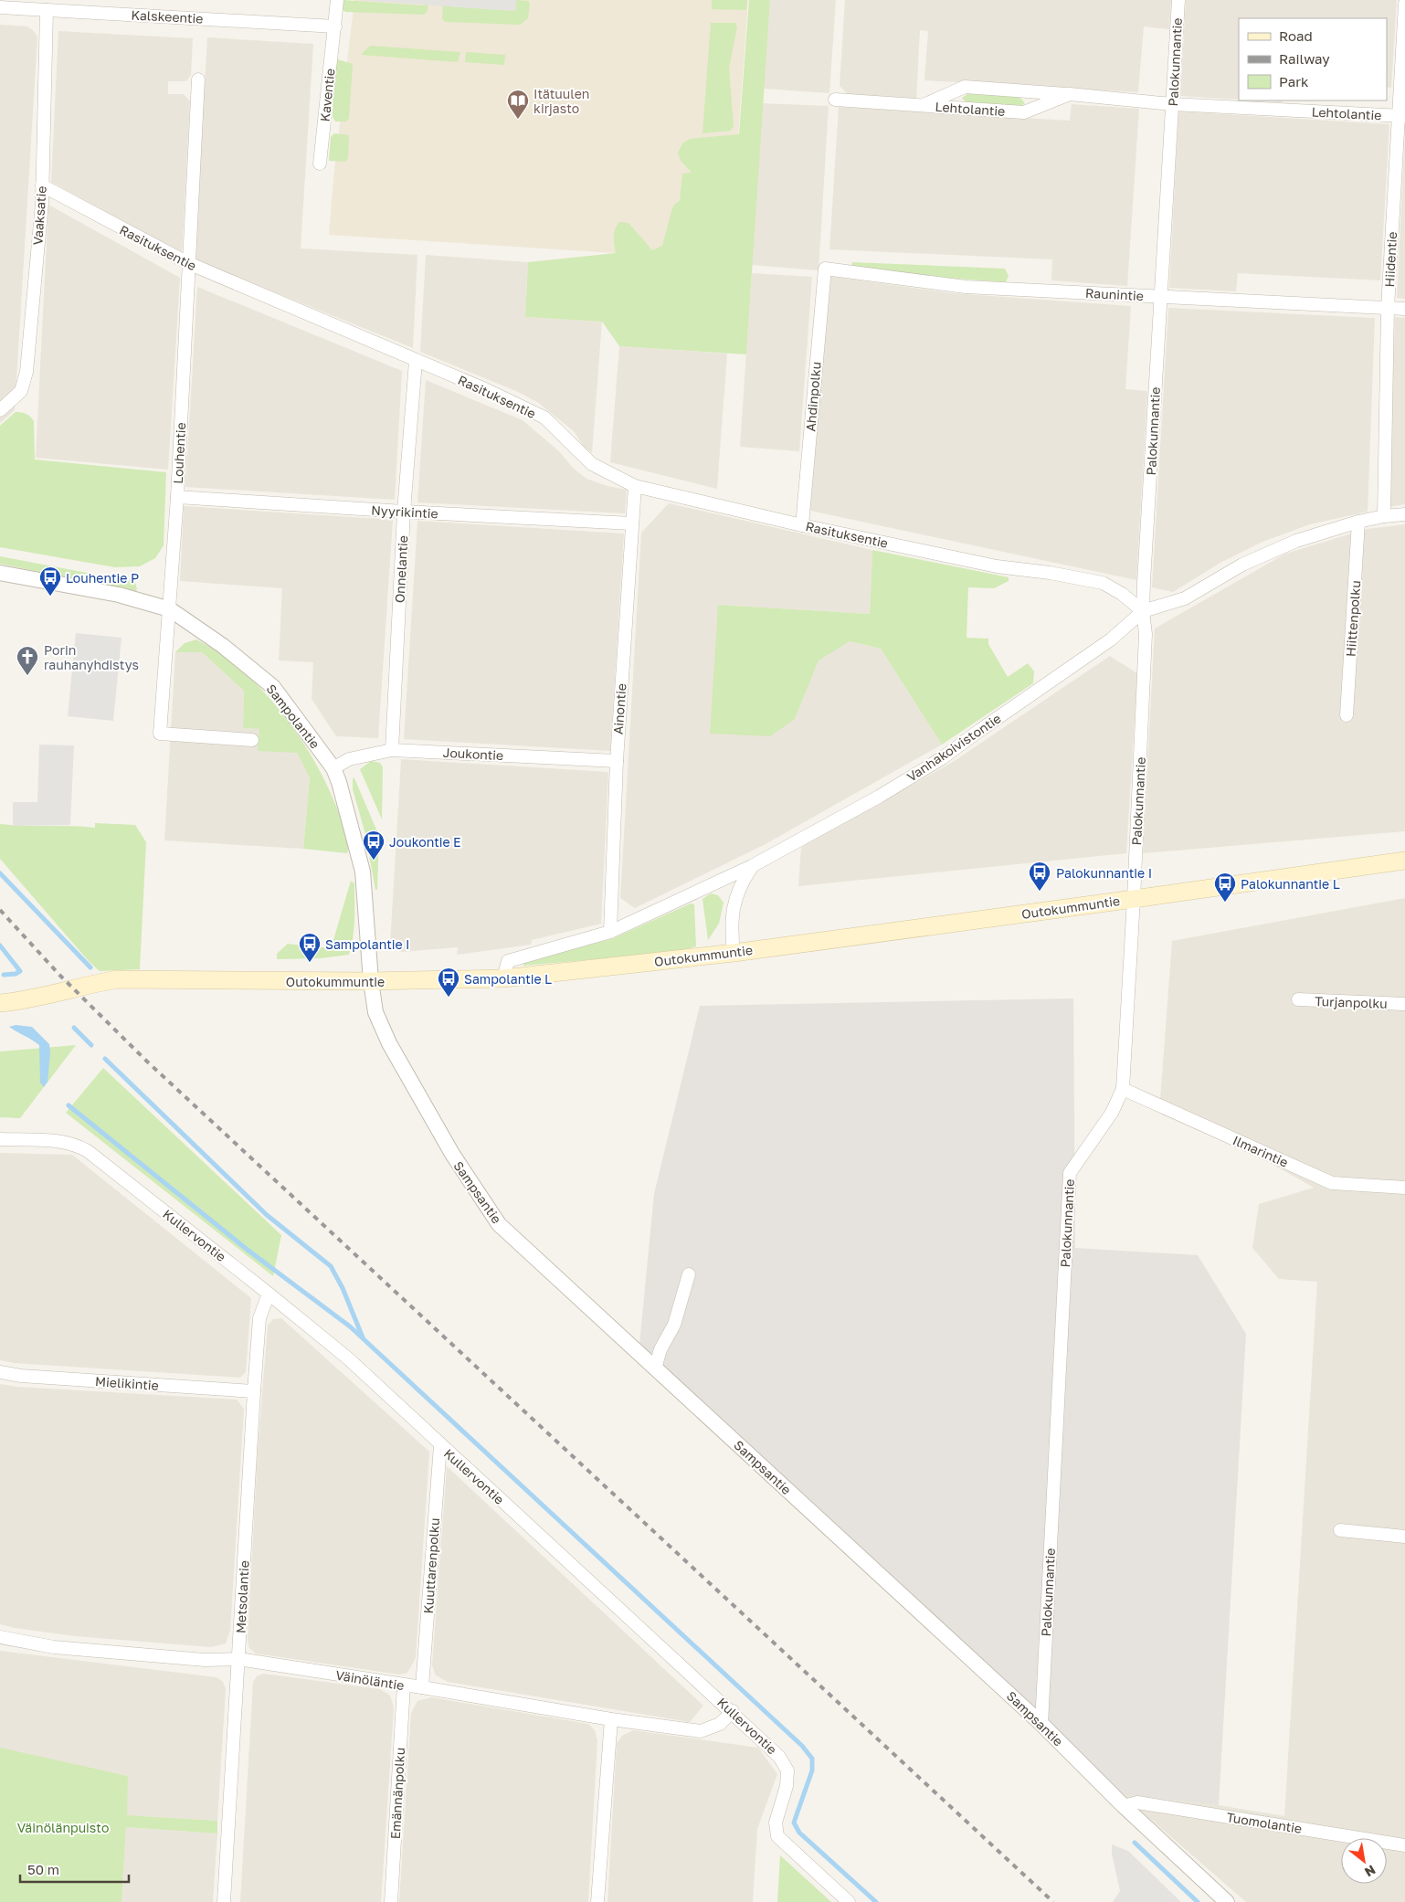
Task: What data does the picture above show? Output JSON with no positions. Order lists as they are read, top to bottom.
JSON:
{
  "streets": {
    "main road": ["Outokummuntie"],
    "street": [
      "Kalskeentie",
      "Palokunnantie",
      "Kaventie",
      "Lehtolantie",
      "Vaaksatie",
      "Rasituksentie",
      "Hiidentie",
      "Raunintie",
      "Ahdinpolku",
      "Louhentie",
      "Nyyrikintie",
      "Onnelantie",
      "Hiittenpolku",
      "Ainontie",
      "Sampolantie",
      "Vanhakoivistontie",
      "Joukontie",
      "Turjanpolku",
      "Ilmarintie",
      "Sampsantie",
      "Kullervontie",
      "Mielikintie",
      "Kuuttarenpolku",
      "Metsolantie",
      "Väinöläntie",
      "Emännänpolku",
      "Tuomolantie"
    ]
  },
  "crossings": [
    ["Kalskeentie", "Kaventie"],
    ["Kalskeentie", "Vaaksatie"],
    ["Palokunnantie", "Lehtolantie"],
    ["Palokunnantie", "Rasituksentie"],
    ["Palokunnantie", "Raunintie"],
    ["Palokunnantie", "Vanhakoivistontie"],
    ["Palokunnantie", "Outokummuntie"],
    ["Palokunnantie", "Ilmarintie"],
    ["Palokunnantie", "Sampsantie"],
    ["Lehtolantie", "Hiidentie"],
    ["Vaaksatie", "Rasituksentie"],
    ["Rasituksentie", "Ahdinpolku"],
    ["Rasituksentie", "Louhentie"],
    ["Rasituksentie", "Onnelantie"],
    ["Rasituksentie", "Ainontie"],
    ["Rasituksentie", "Vanhakoivistontie"],
    ["Hiidentie", "Raunintie"],
    ["Hiidentie", "Vanhakoivistontie"],
    ["Raunintie", "Ahdinpolku"],
    ["Louhentie", "Nyyrikintie"],
    ["Louhentie", "Sampolantie"],
    ["Nyyrikintie", "Onnelantie"],
    ["Nyyrikintie", "Ainontie"],
    ["Onnelantie", "Joukontie"],
    ["Hiittenpolku", "Vanhakoivistontie"],
    ["Ainontie", "Vanhakoivistontie"],
    ["Ainontie", "Joukontie"],
    ["Sampolantie", "Joukontie"],
    ["Sampolantie", "Outokummuntie"],
    ["Sampolantie", "Sampsantie"],
    ["Vanhakoivistontie", "Outokummuntie"],
    ["Outokummuntie", "Sampsantie"],
    ["Sampsantie", "Tuomolantie"],
    ["Kullervontie", "Kuuttarenpolku"],
    ["Kullervontie", "Metsolantie"],
    ["Kullervontie", "Väinöläntie"],
    ["Mielikintie", "Metsolantie"],
    ["Kuuttarenpolku", "Väinöläntie"],
    ["Metsolantie", "Väinöläntie"],
    ["Väinöläntie", "Emännänpolku"]
  ],
  "parks": ["Väinölänpuisto"],
  "places": {
    "library": ["Itätuulen kirjasto"],
    "bus stop": [
      "Louhentie P",
      "Joukontie E",
      "Palokunnantie I",
      "Palokunnantie L",
      "Sampolantie I",
      "Sampolantie L"
    ],
    "church": ["Porin rauhanyhdistys"]
  },
  "legend": ["Road", "Railway", "Park"],
  "scale_bar": "50 m",
  "north": "bottom right"
}
